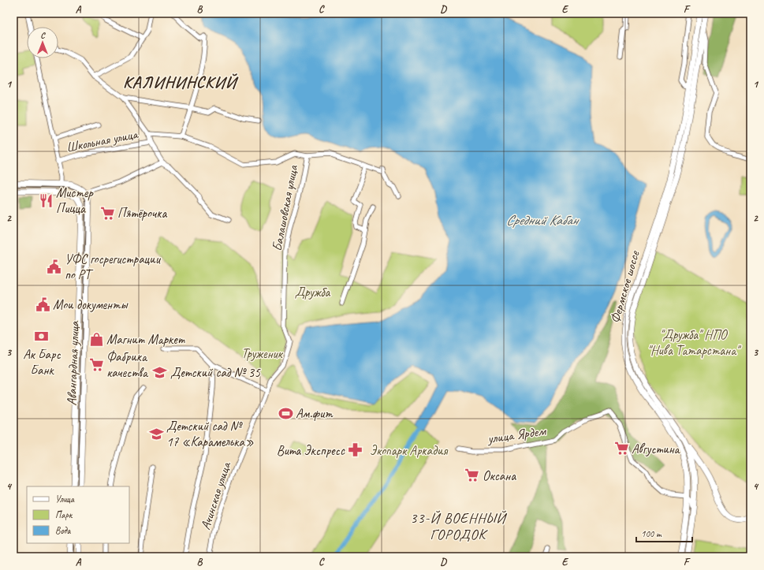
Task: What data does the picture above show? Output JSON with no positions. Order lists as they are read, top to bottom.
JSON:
{
  "streets": {
    "main road": ["Фермское шоссе", "Авангардная улица"],
    "street": [
      "Школьная улица",
      "Балашовская улица",
      "улица Ярдем",
      "Ачинская улица"
    ]
  },
  "crossings": [
    ["Школьная улица", "Балашовская улица"],
    ["Балашовская улица", "Ачинская улица"],
    ["Фермское шоссе", "улица Ярдем"]
  ],
  "districts": ["КАЛИНИНСКИЙ", "33-Й ВОЕННЫЙ ГОРОДОК"],
  "water": ["Средний Кабан"],
  "parks": [
    "Дружба",
    "\"Дружба\" НПО \"Нива Татарстана\"",
    "Труженик",
    "Экопарк Аркадия"
  ],
  "places": {
    "restaurant": ["Мистер Пицца"],
    "supermarket": [
      "Пятёрочка",
      "Фабрика качества",
      "Августина",
      "Оксана"
    ],
    "public building": ["УФС госрегистрации по РТ", "Мои документы"],
    "bank": ["Ак Барс Банк"],
    "shop": ["Магнит Маркет"],
    "school or university": ["Детский сад № 35", "Детский сад № 17 «Карамелька»"],
    "sports": ["Ам.фит"],
    "pharmacy": ["Вита Экспресс"]
  },
  "legend": ["Улица", "Парк", "Вода"],
  "scale_bar": "100 m",
  "north": "top",
  "grid": {
    "columns": [
      "A",
      "B",
      "C",
      "D",
      "E",
      "F"
    ],
    "rows": [
      "1",
      "2",
      "3",
      "4"
    ]
  }
}
